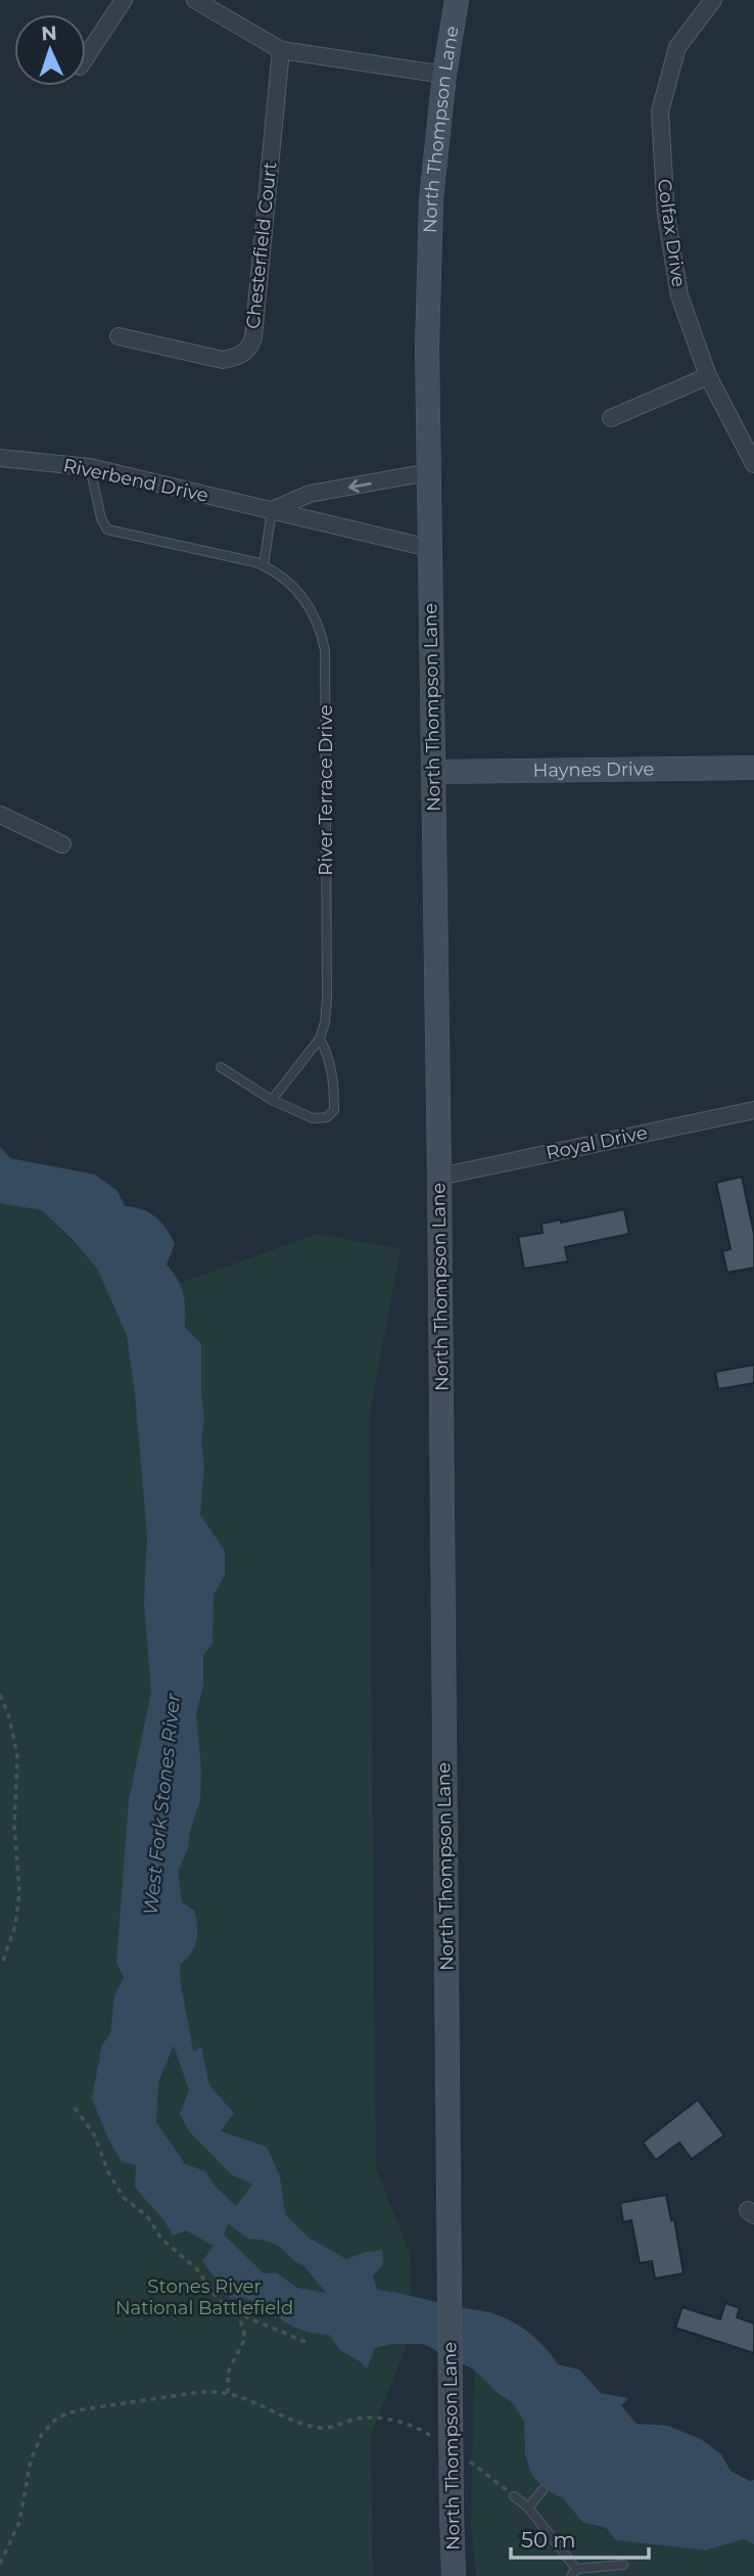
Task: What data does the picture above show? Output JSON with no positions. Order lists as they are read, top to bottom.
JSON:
{
  "streets": {
    "main road": ["North Thompson Lane", "Haynes Drive"],
    "street": [
      "Colfax Drive",
      "Chesterfield Court",
      "Riverbend Drive",
      "Royal Drive"
    ],
    "lane": ["River Terrace Drive"]
  },
  "crossings": [
    ["North Thompson Lane", "Riverbend Drive"],
    ["North Thompson Lane", "Haynes Drive"],
    ["North Thompson Lane", "Royal Drive"],
    ["Riverbend Drive", "River Terrace Drive"]
  ],
  "water": ["West Fork Stones River"],
  "parks": ["Stones River National Battlefield"],
  "scale_bar": "50 m",
  "north": "top"
}
